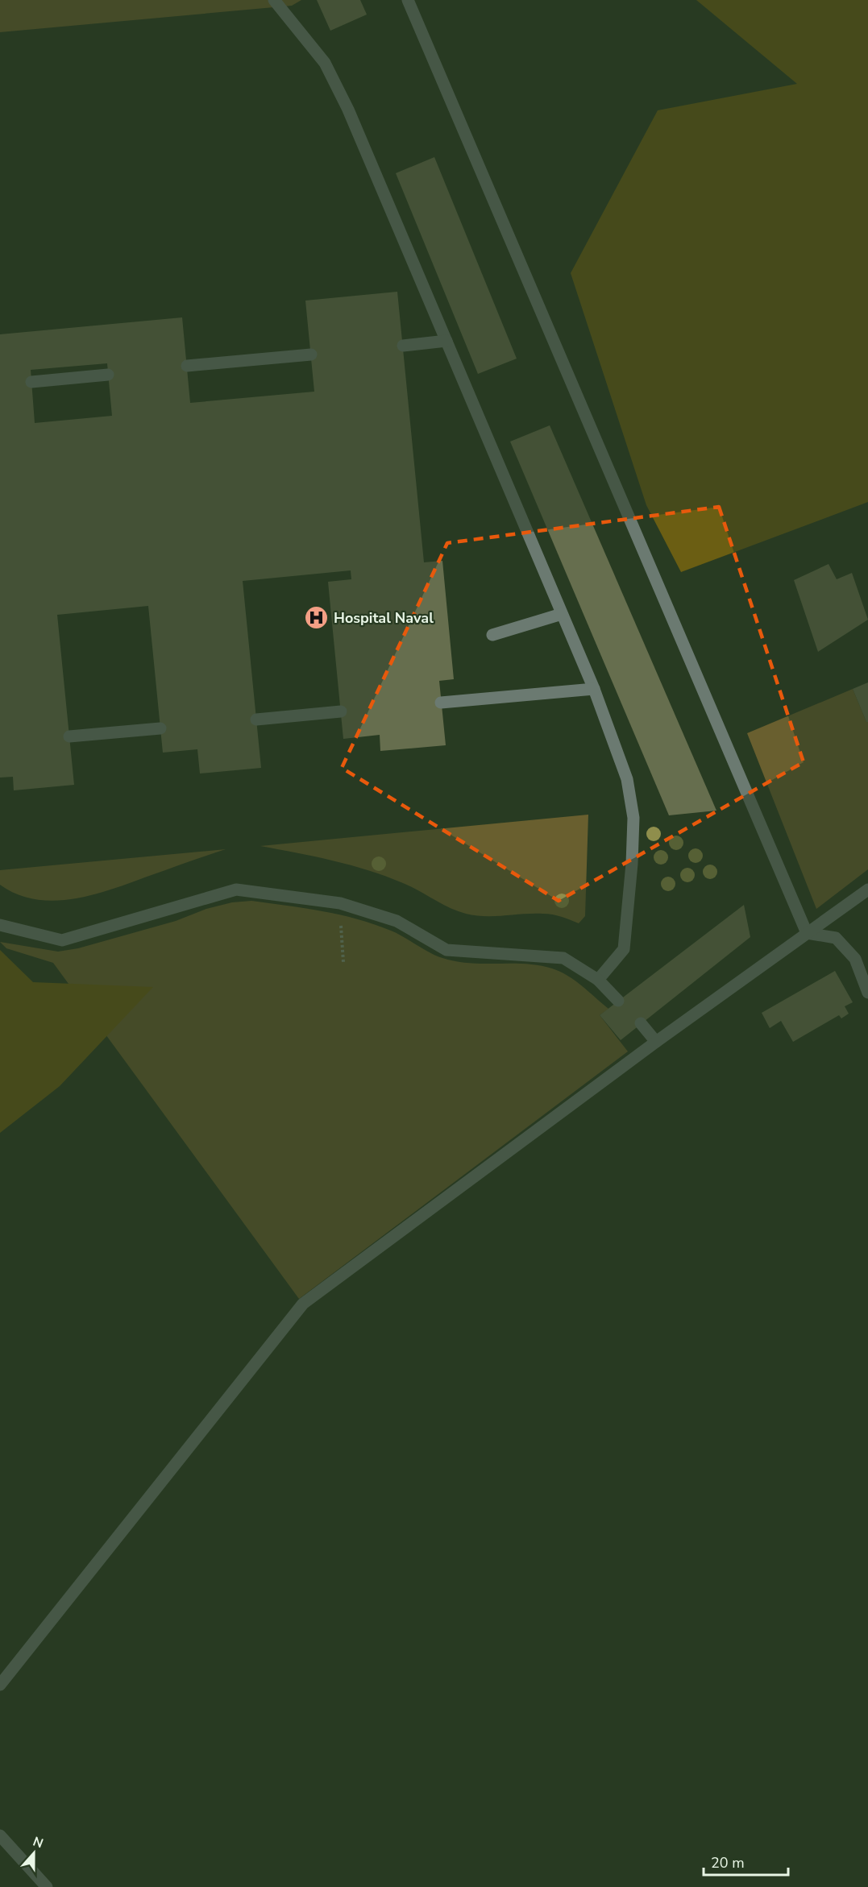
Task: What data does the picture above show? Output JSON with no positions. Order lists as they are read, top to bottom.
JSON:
{
  "places": {
    "hospital": ["Hospital Naval"]
  },
  "scale_bar": "20 m",
  "north": "top"
}
